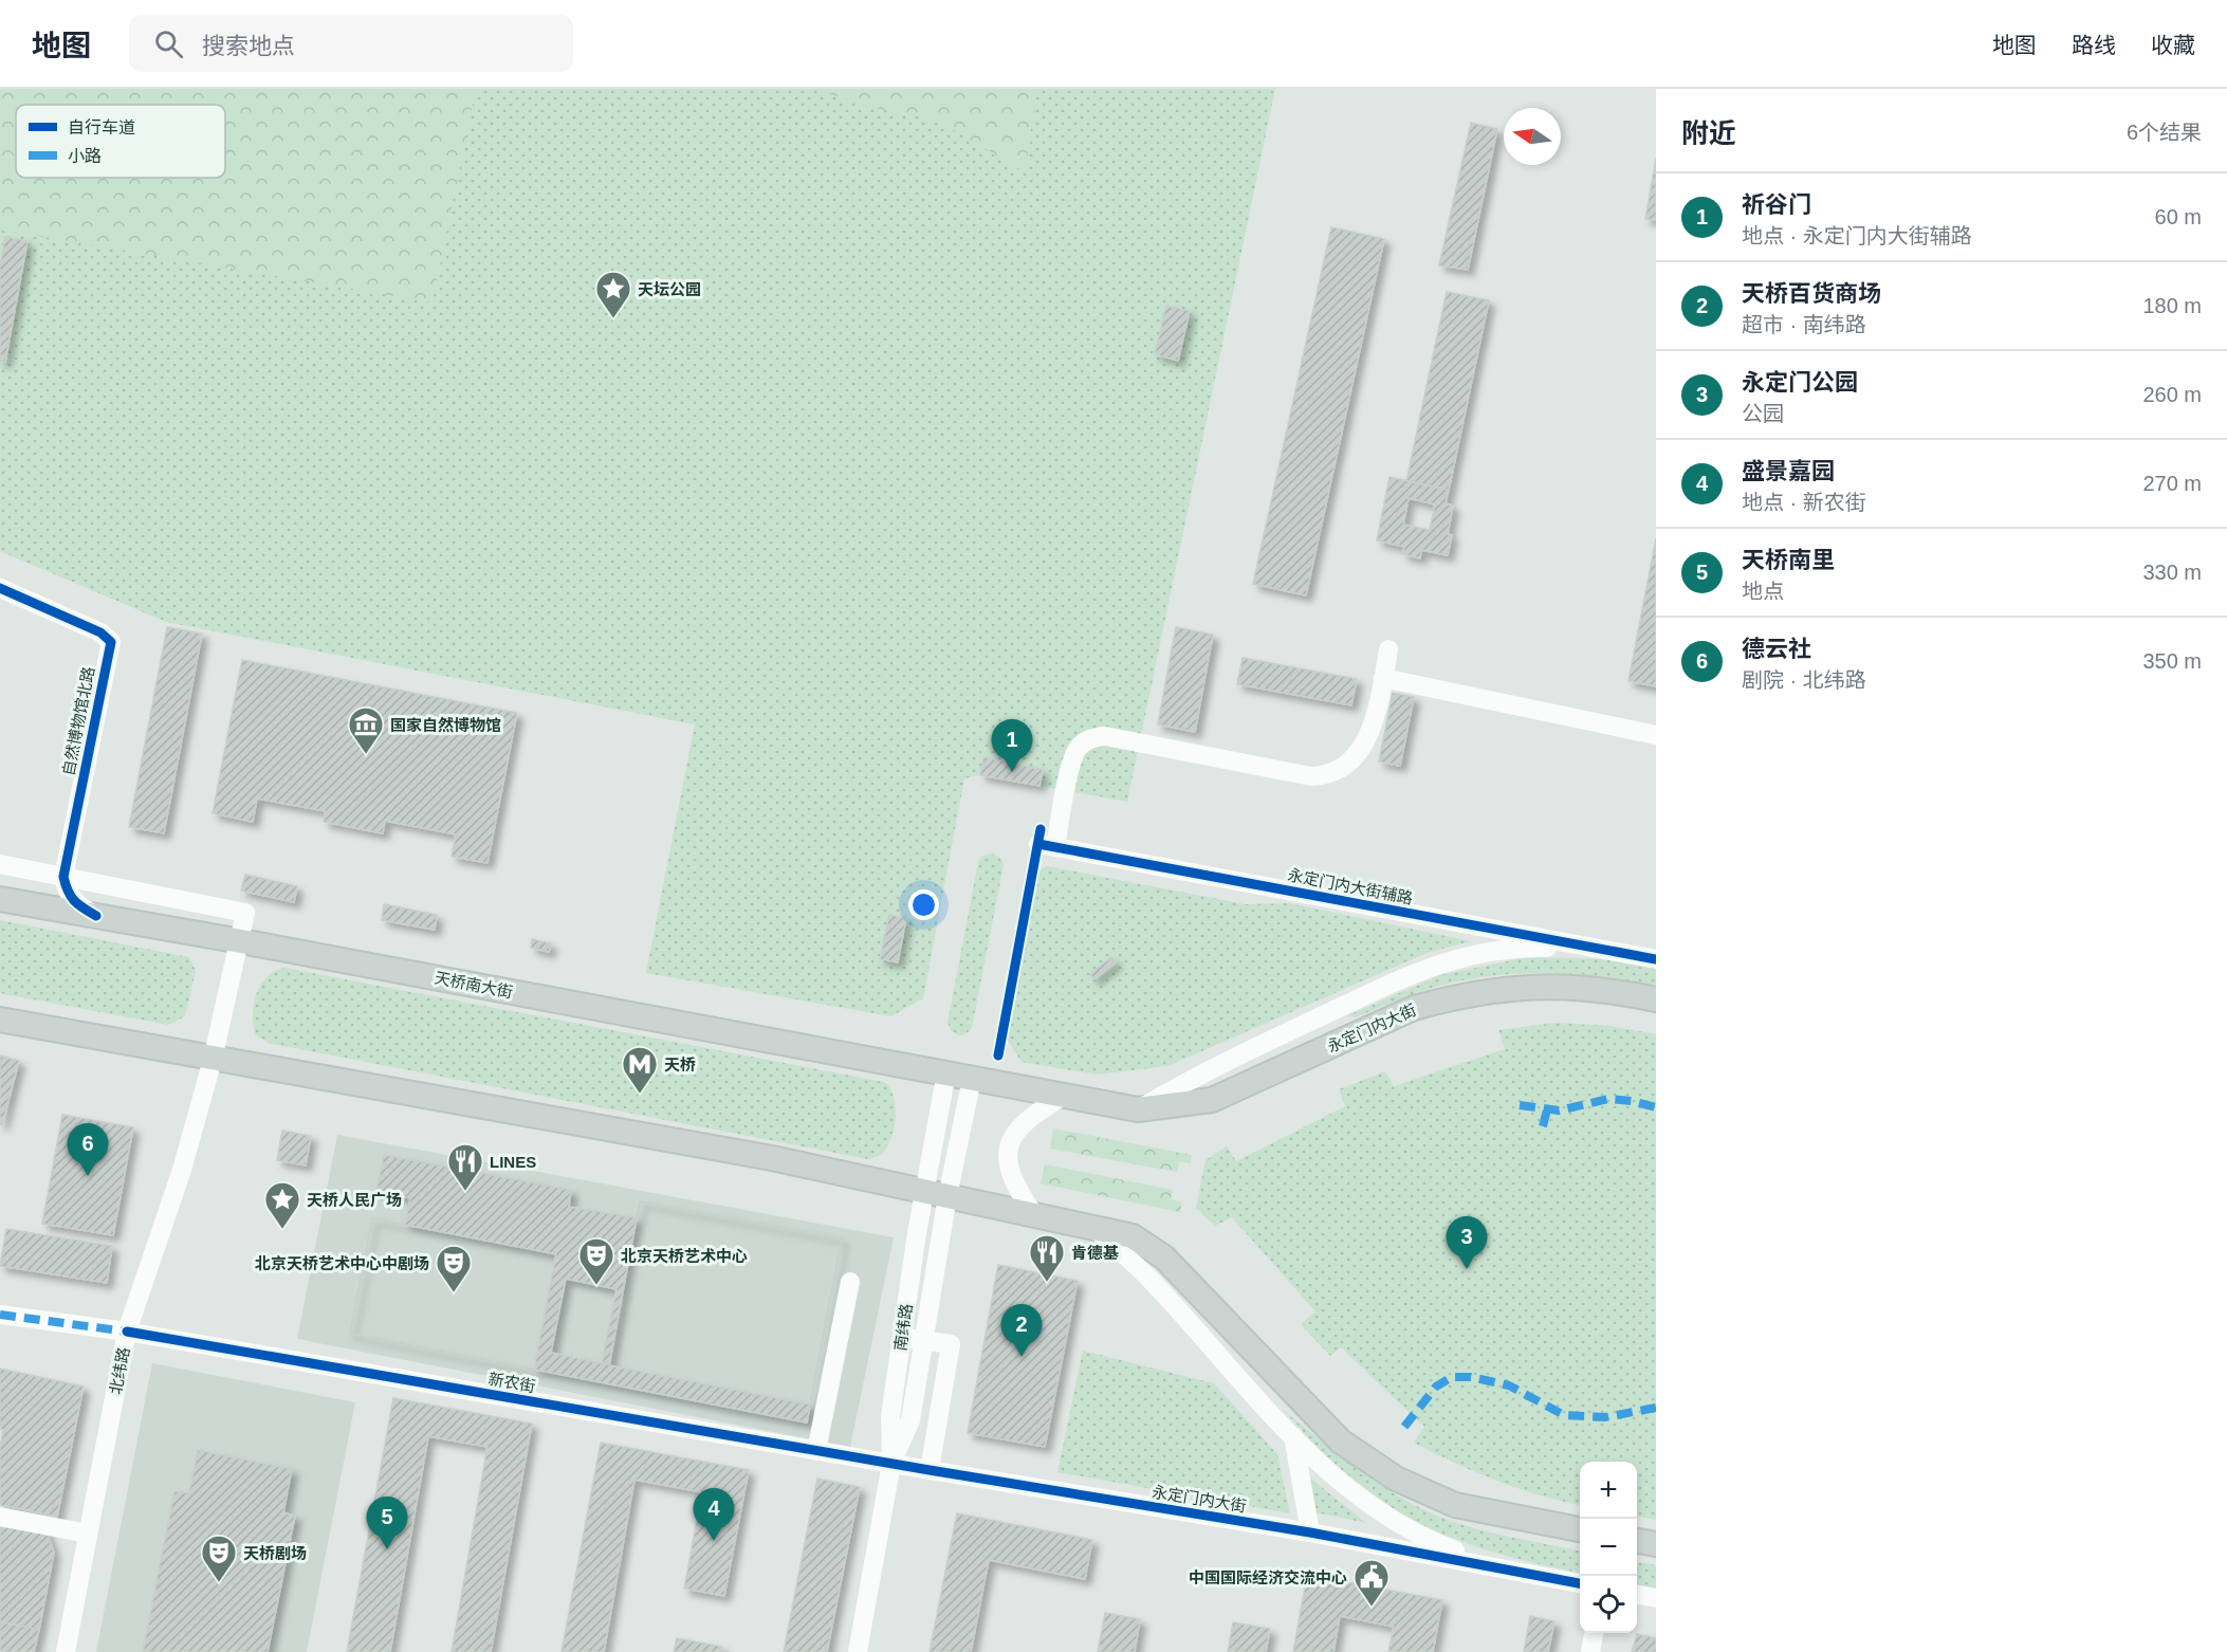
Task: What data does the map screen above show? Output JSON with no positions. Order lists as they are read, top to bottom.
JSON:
{
  "streets": {
    "main road": ["天桥南大街", "永定门内大街"],
    "street": [
      "自然博物馆北路",
      "永定门内大街辅路",
      "南纬路",
      "北纬路",
      "新农街"
    ]
  },
  "crossings": [
    ["自然博物馆北路", "北纬路"],
    ["天桥南大街", "永定门内大街"],
    ["天桥南大街", "南纬路"],
    ["天桥南大街", "北纬路"],
    ["永定门内大街", "南纬路"],
    ["永定门内大街", "新农街"],
    ["南纬路", "新农街"],
    ["北纬路", "新农街"]
  ],
  "places": {
    "place": ["天坛公园", "天桥人民广场"],
    "museum": ["国家自然博物馆"],
    "metro station": ["天桥"],
    "restaurant": ["LINES", "肯德基"],
    "theatre": ["北京天桥艺术中心", "北京天桥艺术中心中剧场", "天桥剧场"],
    "public building": ["中国国际经济交流中心"]
  },
  "legend": ["自行车道", "小路"],
  "north": "left",
  "page": {
    "header": "地图",
    "search": "搜索地点",
    "nav": ["地图", "路线", "收藏"],
    "heading": ["附近", "6个结果"],
    "list": [
      {
        "mark": "1",
        "name": "祈谷门",
        "note": "地点 · 永定门内大街辅路",
        "value": "60 m"
      },
      {
        "mark": "2",
        "name": "天桥百货商场",
        "note": "超市 · 南纬路",
        "value": "180 m"
      },
      {
        "mark": "3",
        "name": "永定门公园",
        "note": "公园",
        "value": "260 m"
      },
      {
        "mark": "4",
        "name": "盛景嘉园",
        "note": "地点 · 新农街",
        "value": "270 m"
      },
      {
        "mark": "5",
        "name": "天桥南里",
        "note": "地点",
        "value": "330 m"
      },
      {
        "mark": "6",
        "name": "德云社",
        "note": "剧院 · 北纬路",
        "value": "350 m"
      }
    ],
    "pins": [
      "1",
      "6",
      "3",
      "2",
      "4",
      "5"
    ],
    "map_buttons": ["+", "−"]
  }
}
